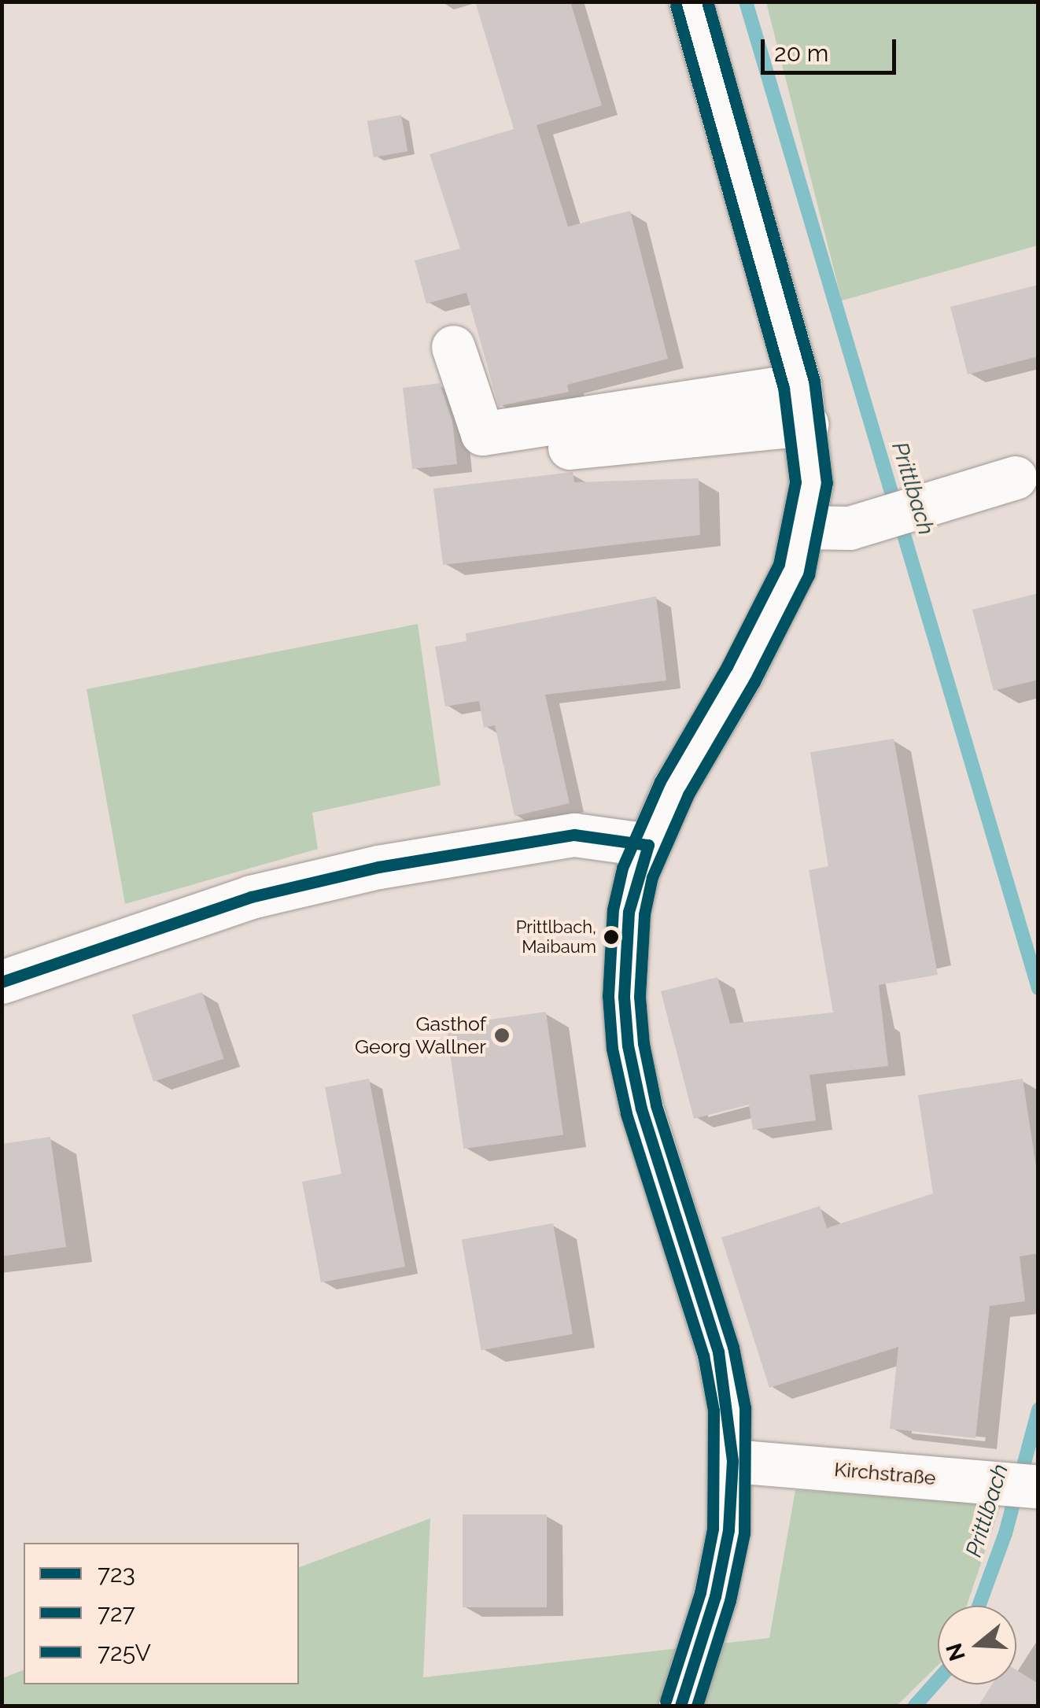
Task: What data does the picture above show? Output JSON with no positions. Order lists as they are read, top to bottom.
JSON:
{
  "streets": {
    "street": ["Kirchstraße"]
  },
  "water": ["Prittlbach"],
  "places": ["Prittlbach, Maibaum", "Gasthof Georg Wallner"],
  "lines": ["transit line 727", "transit line 725V", "transit line 723"],
  "legend": ["723", "727", "725V"],
  "scale_bar": "20 m",
  "north": "left"
}
